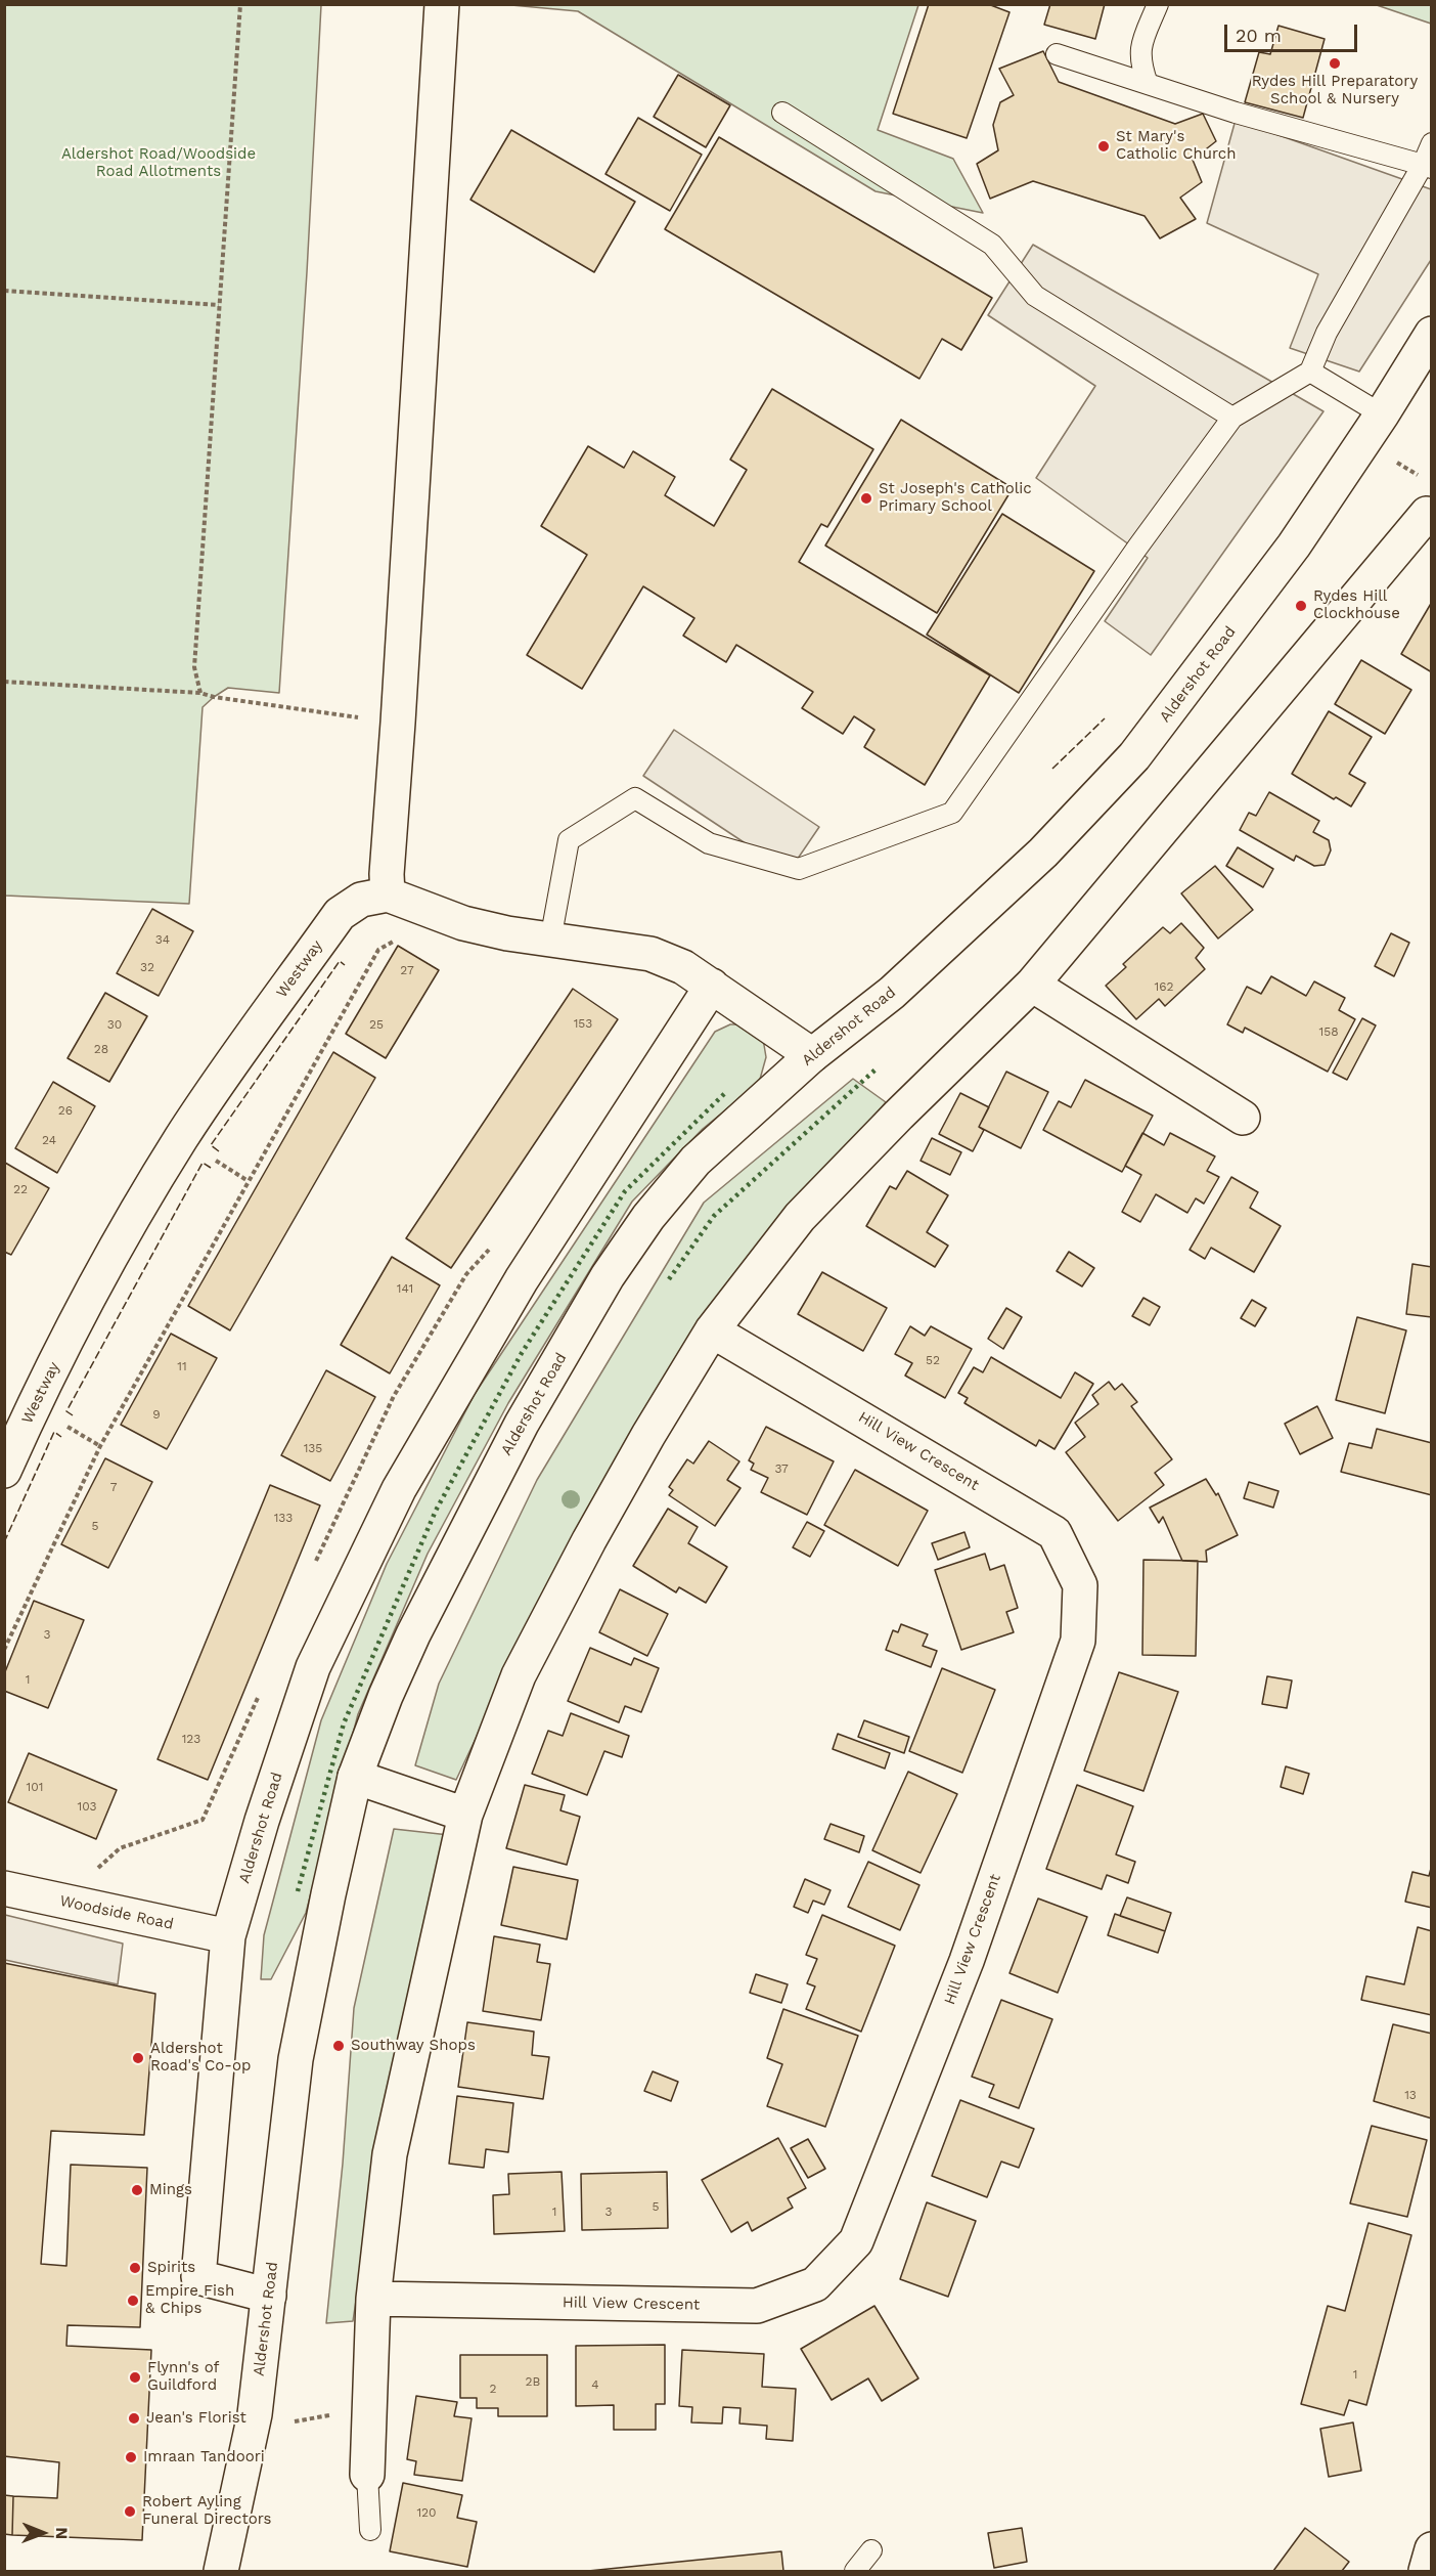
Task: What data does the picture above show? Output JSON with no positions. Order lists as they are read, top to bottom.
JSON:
{
  "streets": {
    "street": [
      "Aldershot Road",
      "Westway",
      "Hill View Crescent",
      "Woodside Road"
    ]
  },
  "crossings": [
    ["Aldershot Road", "Woodside Road"]
  ],
  "parks": ["Aldershot Road/Woodside Road Allotments"],
  "places": [
    "Rydes Hill Preparatory School & Nursery",
    "St Mary's Catholic Church",
    "St Joseph's Catholic Primary School",
    "Rydes Hill Clockhouse",
    "Southway Shops",
    "Aldershot Road's Co-op",
    "Mings",
    "Spirits",
    "Empire Fish & Chips",
    "Flynn's of Guildford",
    "Jean's Florist",
    "Imraan Tandoori",
    "Robert Ayling Funeral Directors"
  ],
  "house_numbers": [
    "34",
    "32",
    "27",
    "162",
    "153",
    "30",
    "25",
    "158",
    "28",
    "26",
    "24",
    "22",
    "141",
    "52",
    "11",
    "9",
    "135",
    "37",
    "7",
    "133",
    "5",
    "3",
    "1",
    "123",
    "101",
    "103",
    "13",
    "5",
    "1",
    "3",
    "1",
    "2B",
    "4",
    "2",
    "120"
  ],
  "scale_bar": "20 m",
  "north": "right"
}
